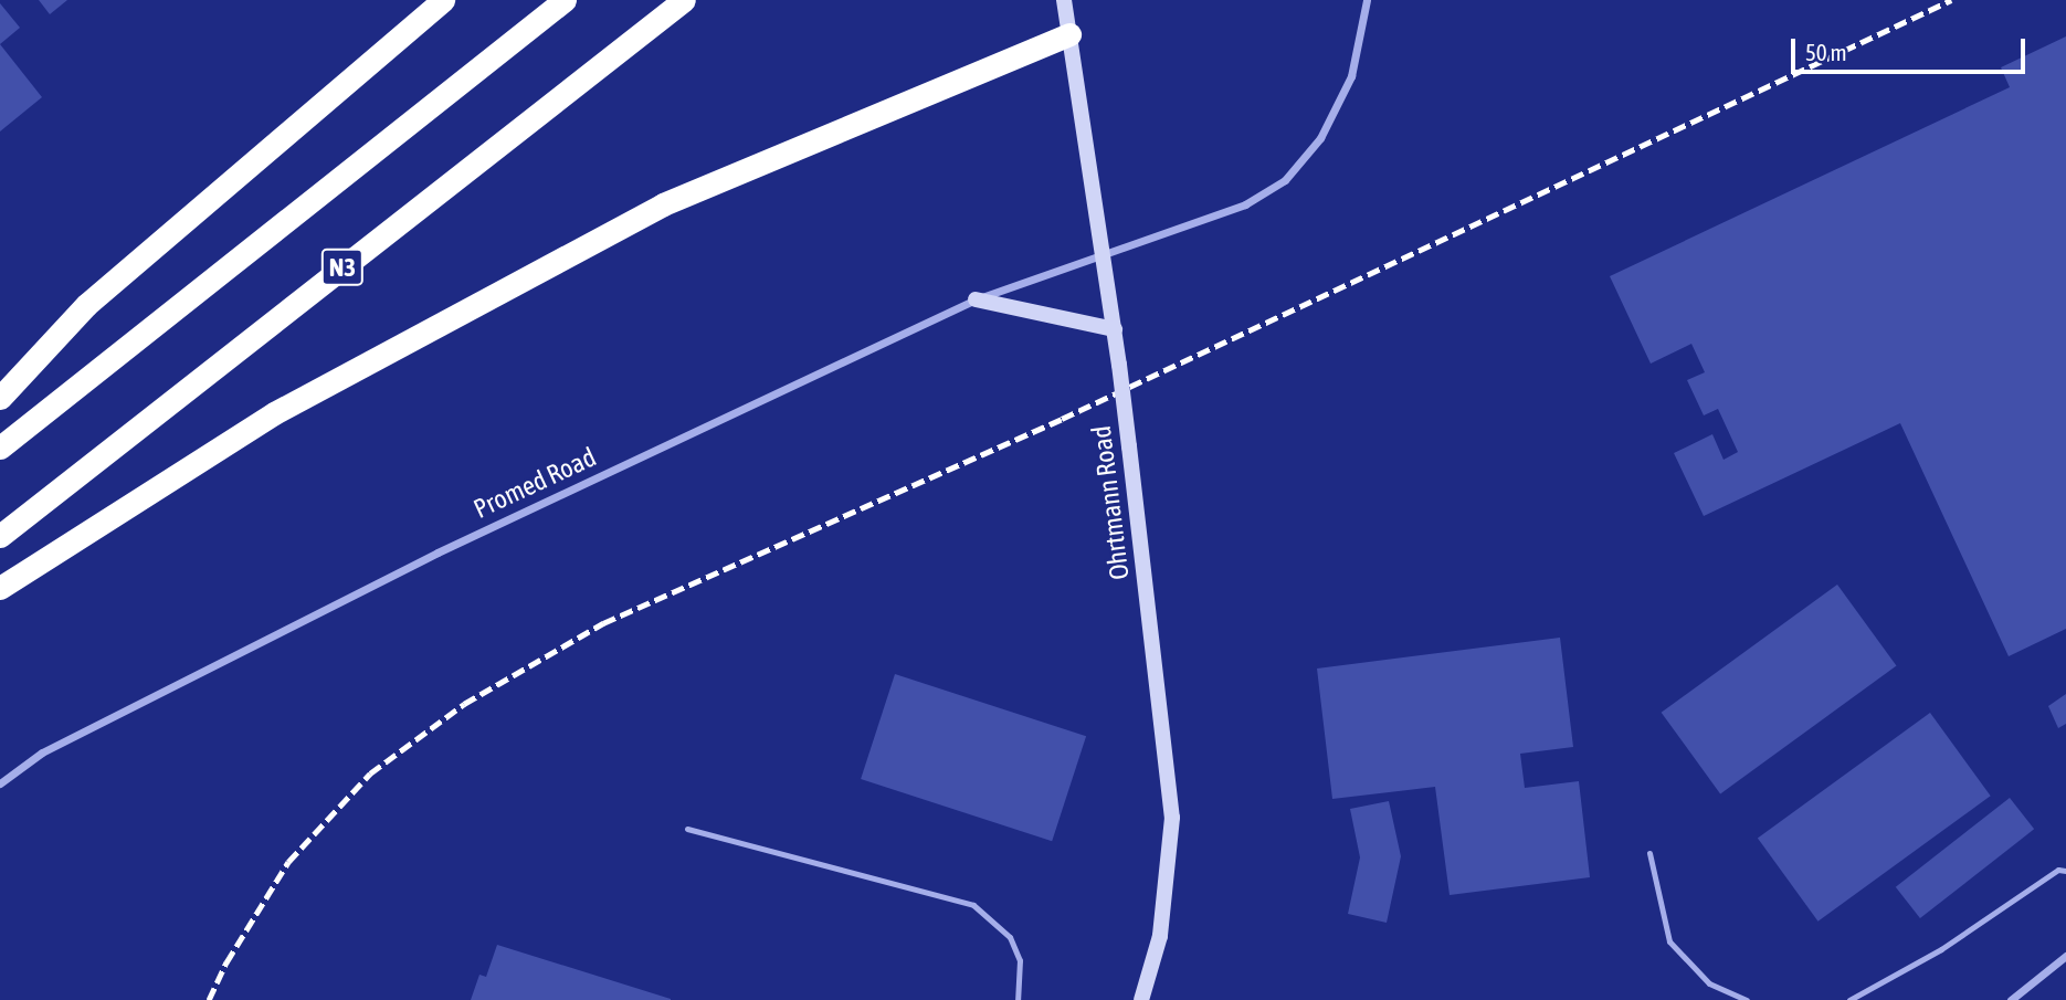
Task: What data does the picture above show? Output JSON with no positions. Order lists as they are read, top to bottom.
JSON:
{
  "streets": {
    "highway": ["N3"],
    "main road": ["Ohrtmann Road"],
    "street": ["Promed Road"]
  },
  "crossings": [
    ["Promed Road", "Ohrtmann Road"]
  ],
  "scale_bar": "50 m"
}
